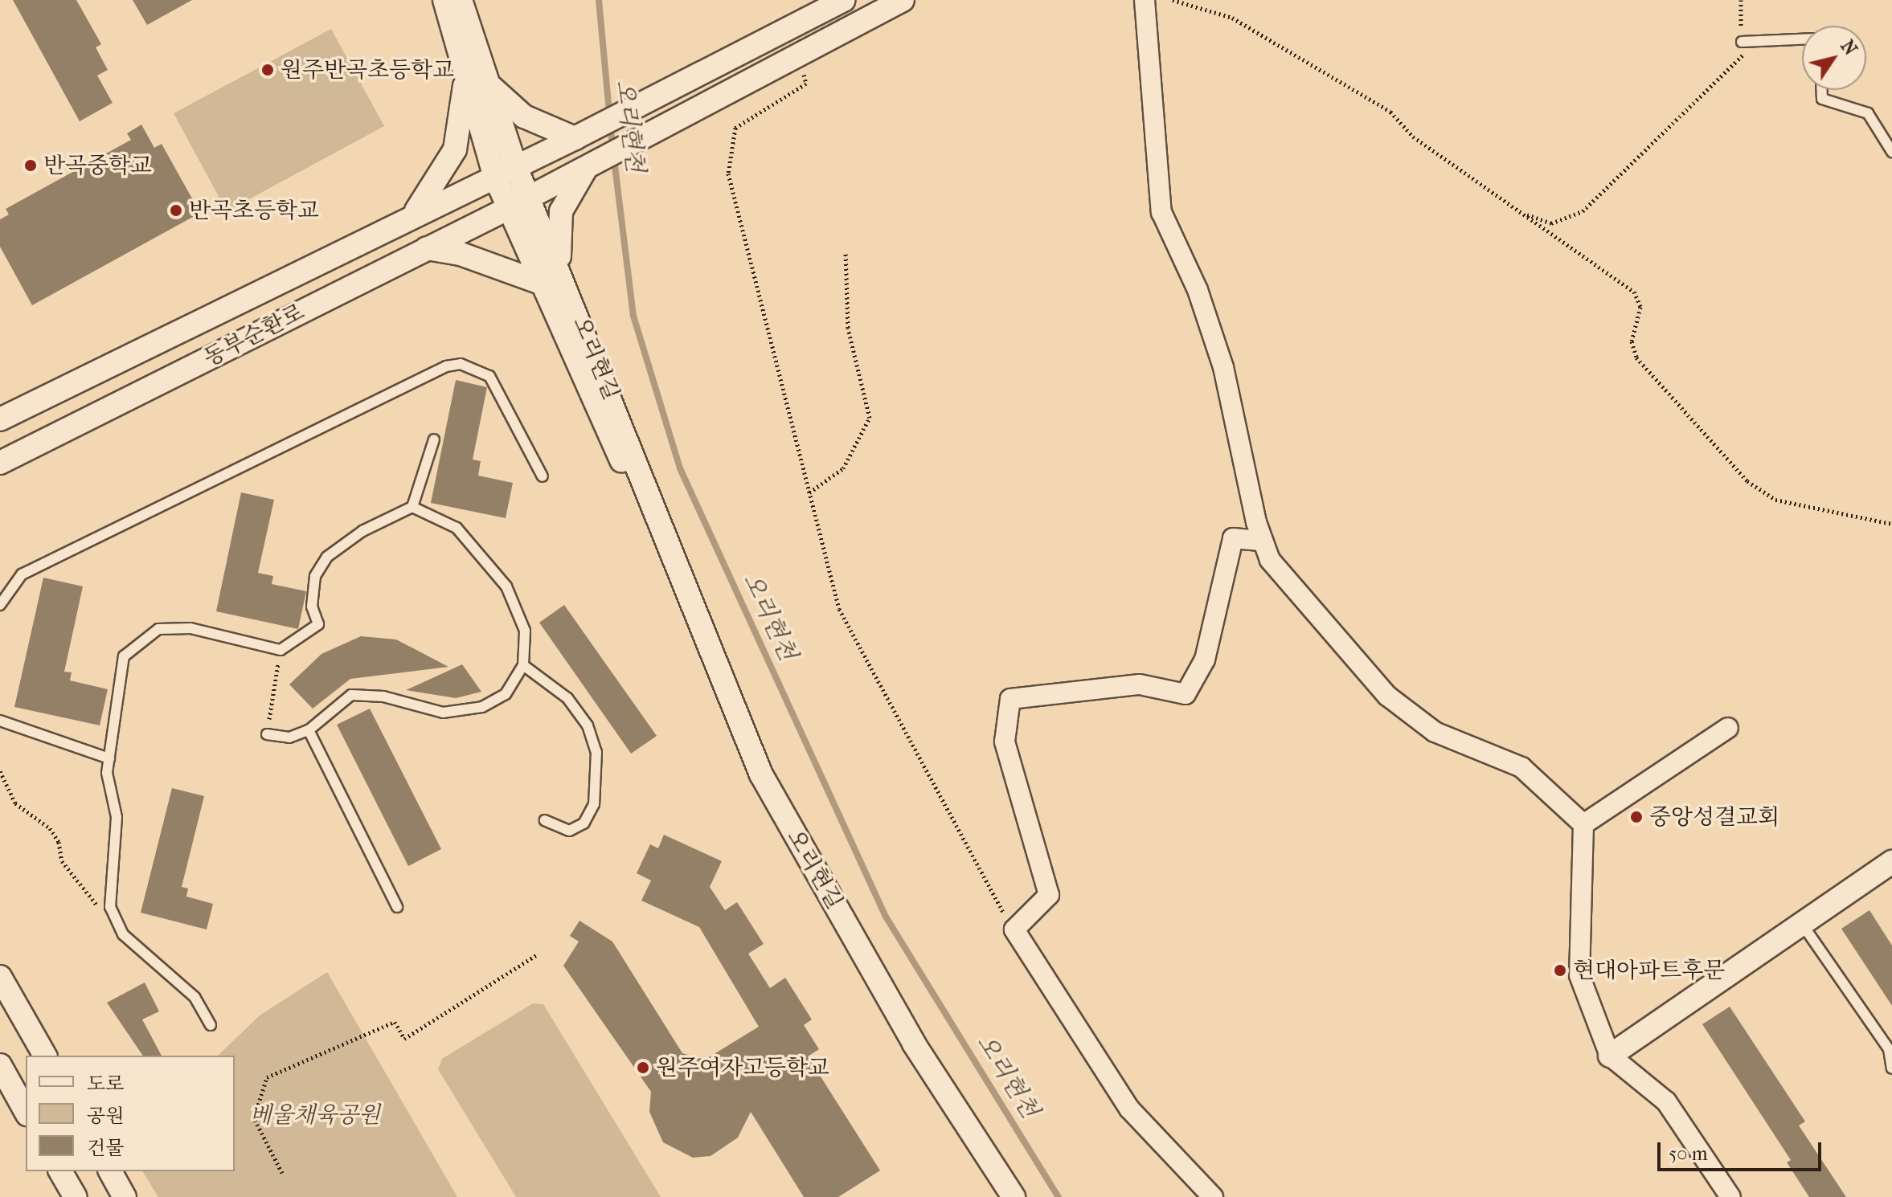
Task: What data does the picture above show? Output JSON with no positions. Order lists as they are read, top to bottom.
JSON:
{
  "streets": {
    "street": ["동부순환로", "오리현길"]
  },
  "crossings": [
    ["동부순환로", "오리현길"]
  ],
  "water": ["오리현천"],
  "parks": ["베울채육공원"],
  "places": [
    "원주반곡초등학교",
    "반곡중학교",
    "반곡초등학교",
    "중앙성결교회",
    "현대아파트후문",
    "원주여자고등학교"
  ],
  "legend": ["도로", "공원", "건물"],
  "scale_bar": "50 m",
  "north": "top right"
}
